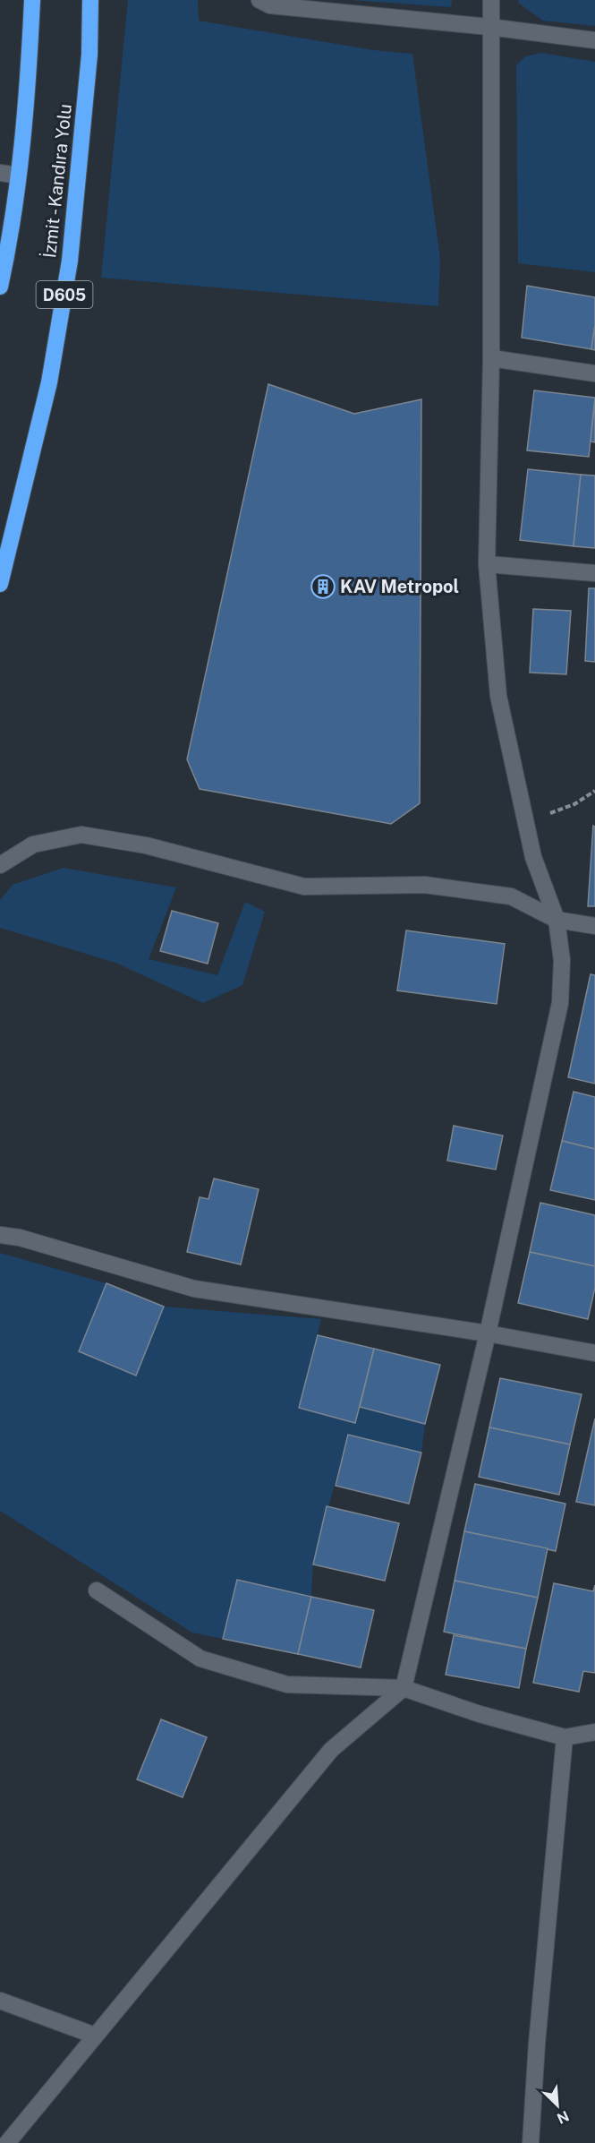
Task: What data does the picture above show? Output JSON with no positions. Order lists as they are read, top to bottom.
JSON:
{
  "streets": {
    "highway": ["İzmit - Kandıra Yolu", "D605"]
  },
  "places": {
    "building": ["KAV Metropol"]
  },
  "north": "bottom right"
}
